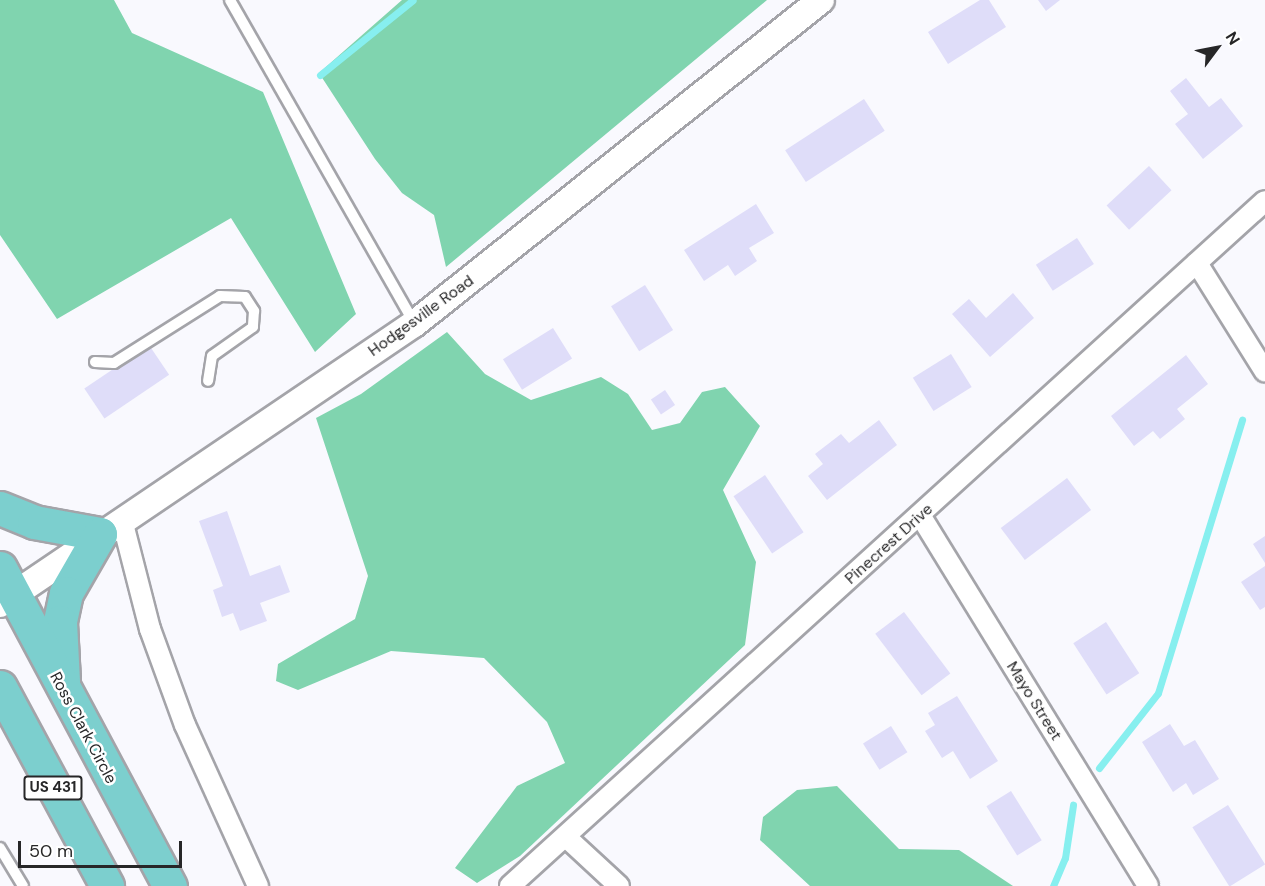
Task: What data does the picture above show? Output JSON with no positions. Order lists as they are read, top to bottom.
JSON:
{
  "streets": {
    "highway": ["Ross Clark Circle", "US 431"],
    "street": ["Hodgesville Road", "Pinecrest Drive", "Mayo Street"]
  },
  "crossings": [
    ["Hodgesville Road", "Ross Clark Circle"],
    ["Pinecrest Drive", "Mayo Street"]
  ],
  "scale_bar": "50 m",
  "north": "top right"
}
